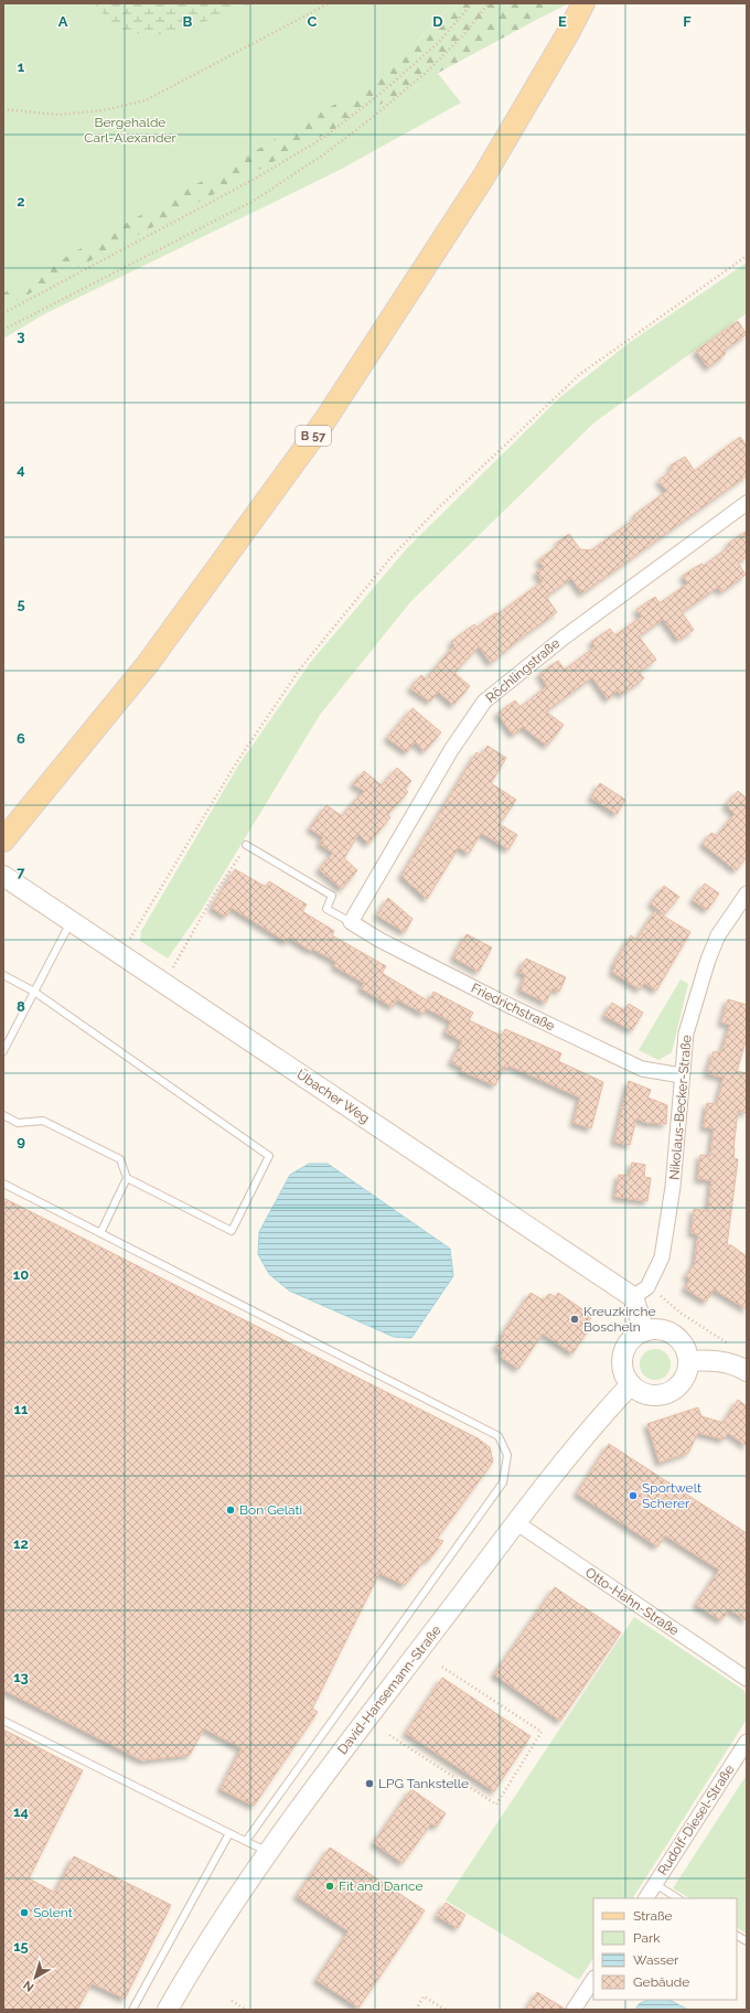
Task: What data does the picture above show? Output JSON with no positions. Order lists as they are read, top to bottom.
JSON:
{
  "streets": {
    "main road": ["B 57"],
    "street": [
      "Röchlingstraße",
      "Friedrichstraße",
      "Übacher Weg",
      "Nikolaus-Becker-Straße",
      "Otto-Hahn-Straße",
      "David-Hansemann-Straße",
      "Rudolf-Diesel-Straße"
    ]
  },
  "crossings": [
    ["Röchlingstraße", "Friedrichstraße"],
    ["Friedrichstraße", "Nikolaus-Becker-Straße"],
    ["Übacher Weg", "Nikolaus-Becker-Straße"],
    ["Otto-Hahn-Straße", "David-Hansemann-Straße"]
  ],
  "parks": ["Bergehalde Carl-Alexander"],
  "places": [
    "Kreuzkirche Boscheln",
    "Sportwelt Scherer",
    "Bon Gelati",
    "LPG Tankstelle",
    "Fit and Dance",
    "Solent"
  ],
  "legend": [
    "Straße",
    "Park",
    "Wasser",
    "Gebäude"
  ],
  "north": "bottom left",
  "grid": {
    "columns": [
      "A",
      "B",
      "C",
      "D",
      "E",
      "F"
    ],
    "rows": [
      "1",
      "2",
      "3",
      "4",
      "5",
      "6",
      "7",
      "8",
      "9",
      "10",
      "11",
      "12",
      "13",
      "14",
      "15"
    ]
  }
}
